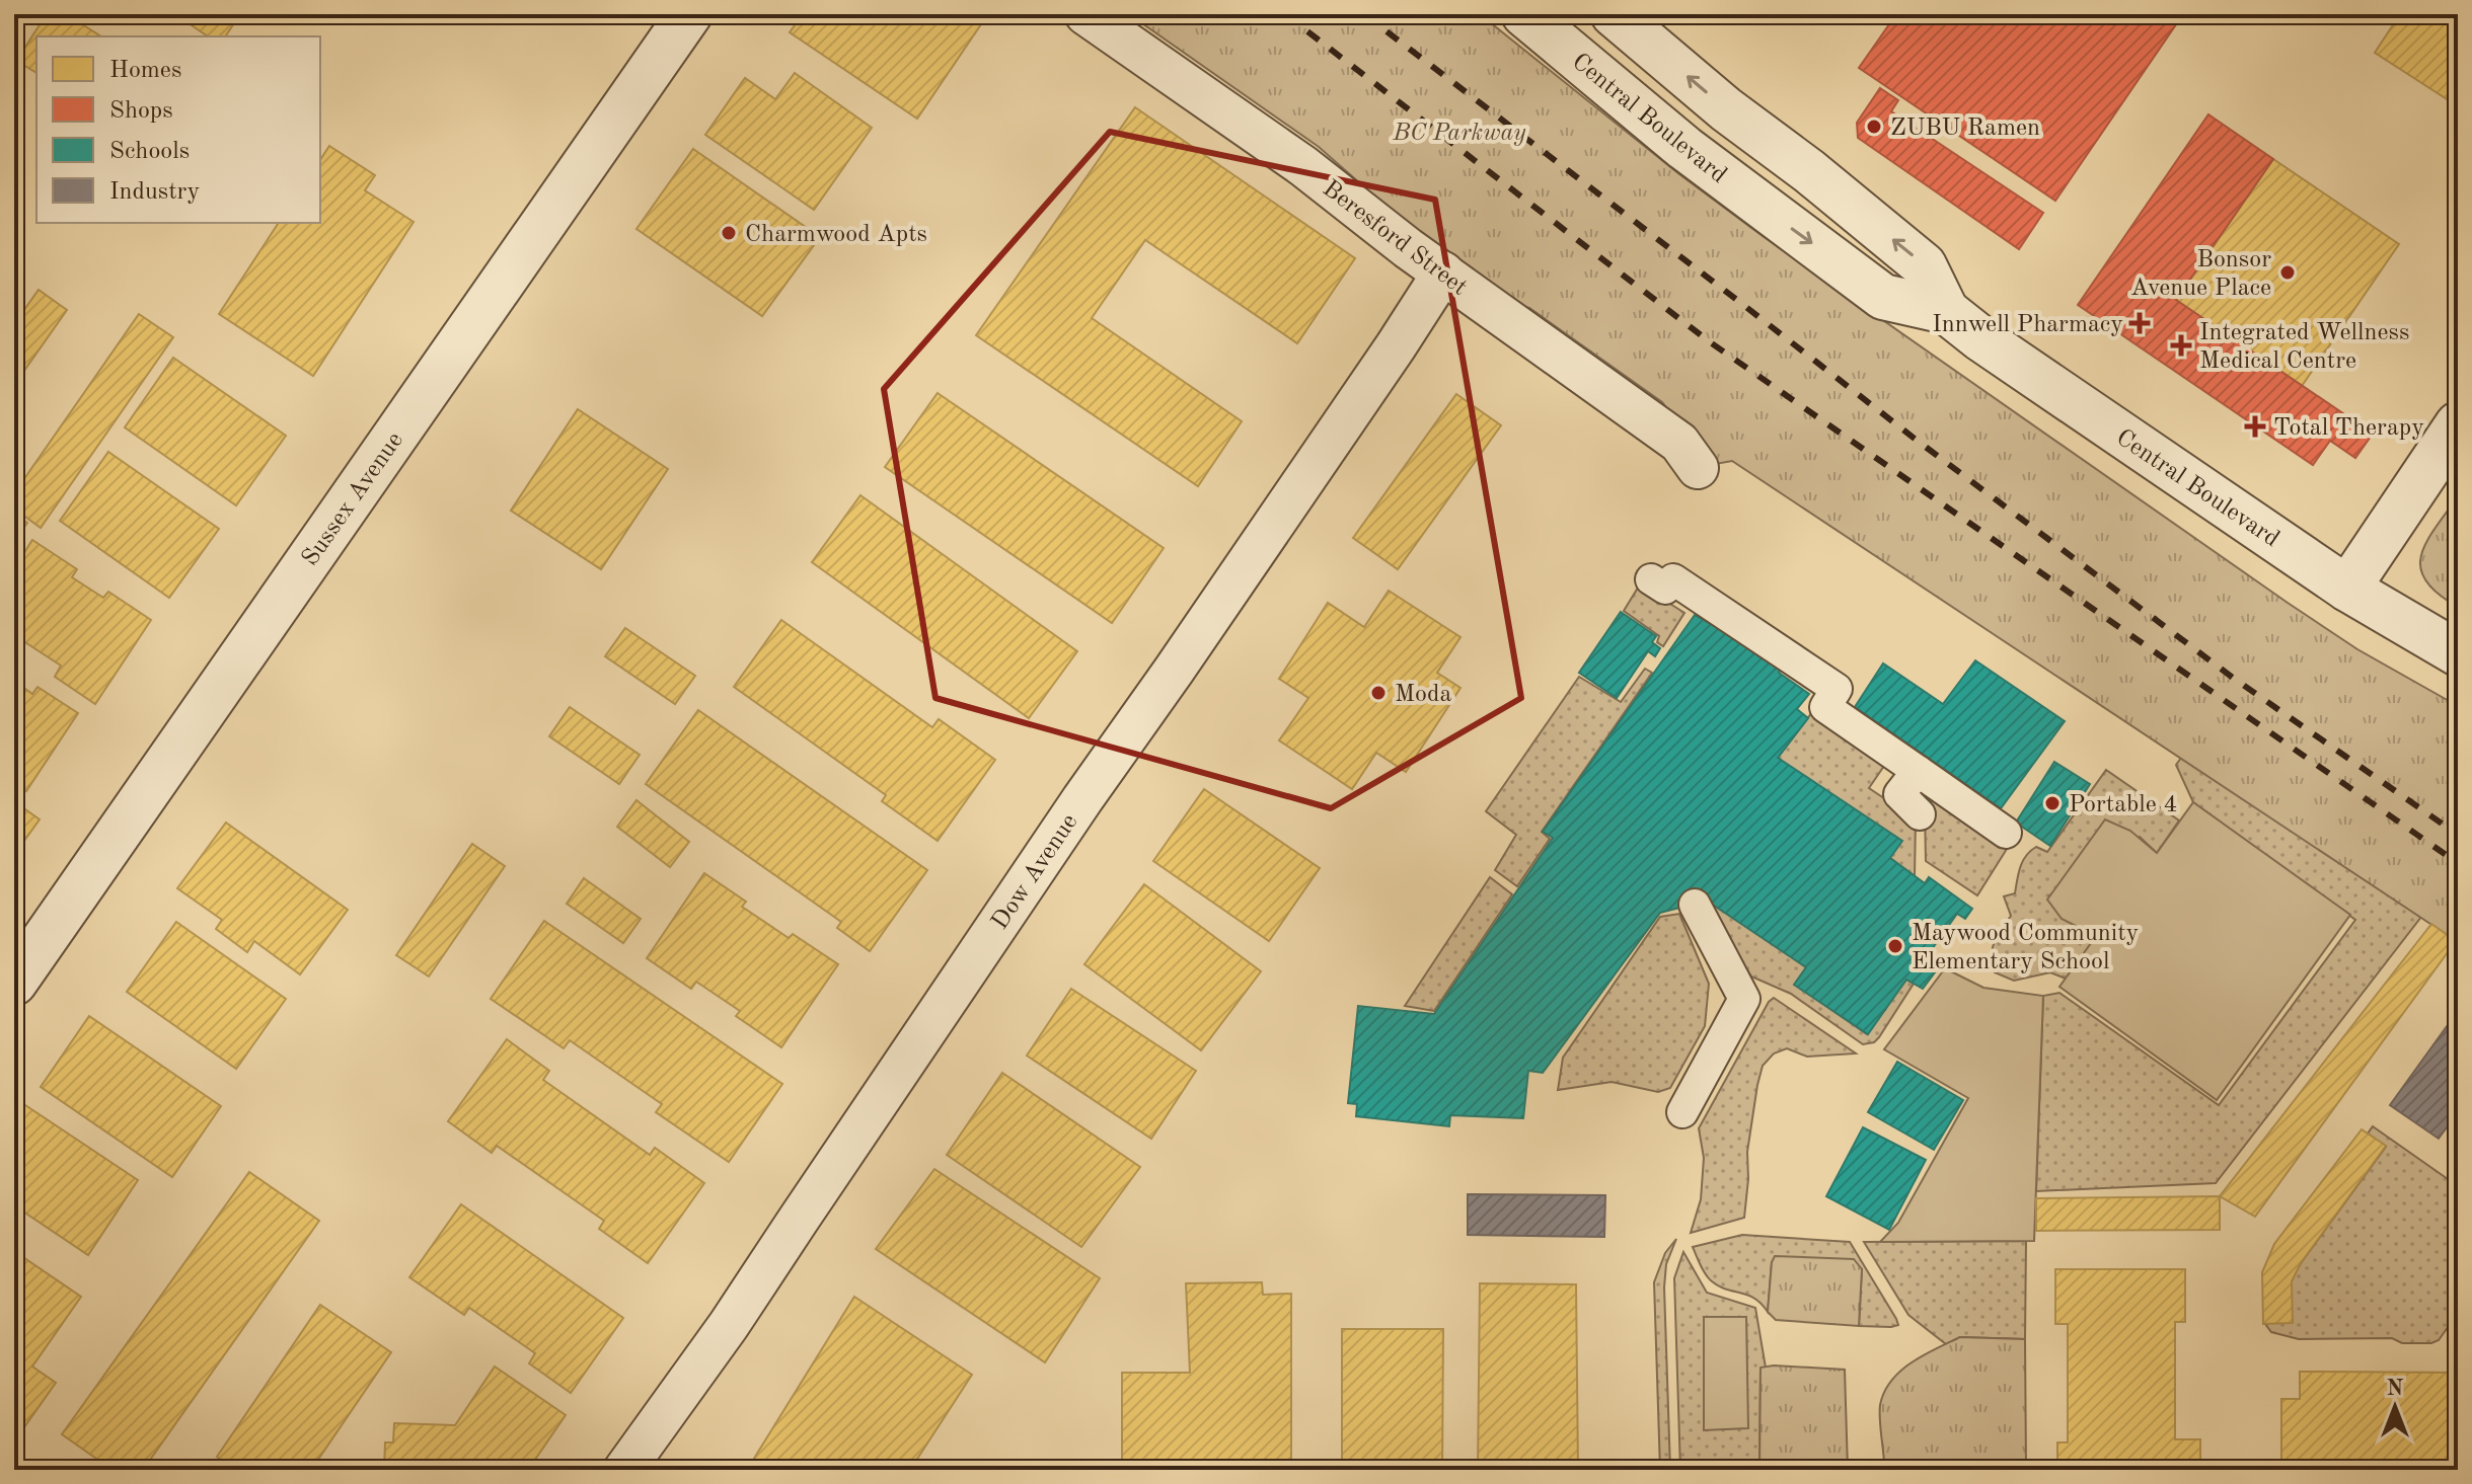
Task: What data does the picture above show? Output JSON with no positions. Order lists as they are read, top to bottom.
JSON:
{
  "streets": {
    "street": [
      "Central Boulevard",
      "Beresford Street",
      "Sussex Avenue",
      "Dow Avenue"
    ]
  },
  "crossings": [
    ["Beresford Street", "Dow Avenue"]
  ],
  "parks": ["BC Parkway"],
  "places": {
    "other": [
      "ZUBU Ramen",
      "Charmwood Apts",
      "Bonsor Avenue Place",
      "Moda",
      "Portable 4",
      "Maywood Community Elementary School"
    ],
    "health": ["Innwell Pharmacy", "Integrated Wellness Medical Centre", "Total Therapy"]
  },
  "legend": [
    "Homes",
    "Shops",
    "Schools",
    "Industry"
  ],
  "north": "top"
}
